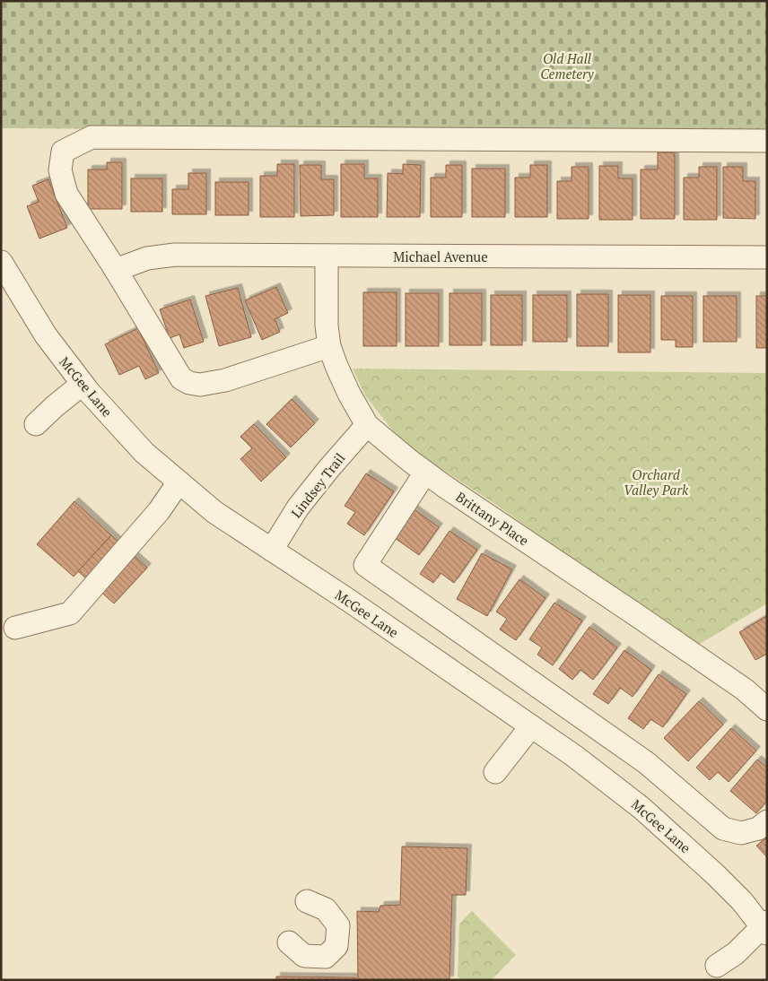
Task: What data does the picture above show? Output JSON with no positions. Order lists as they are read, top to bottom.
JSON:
{
  "streets": {
    "street": [
      "Michael Avenue",
      "McGee Lane",
      "Lindsey Trail",
      "Brittany Place"
    ]
  },
  "crossings": [
    ["Michael Avenue", "Brittany Place"],
    ["McGee Lane", "Lindsey Trail"],
    ["Lindsey Trail", "Brittany Place"]
  ],
  "parks": ["Old Hall Cemetery", "Orchard Valley Park"]
}
